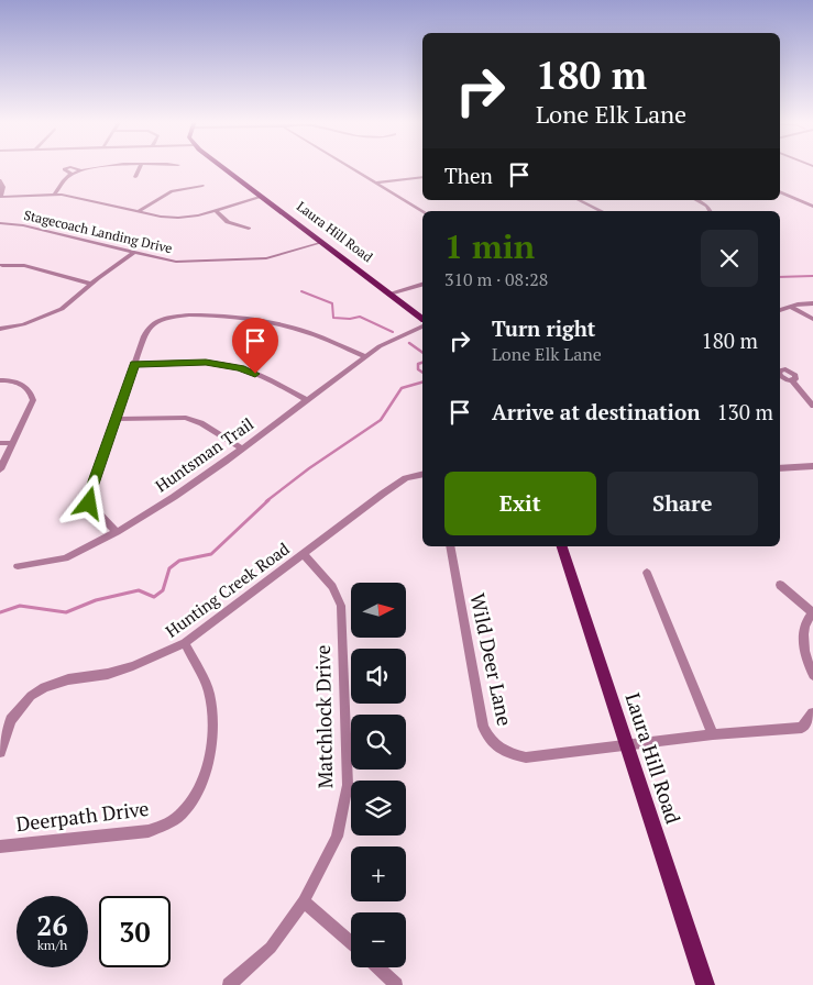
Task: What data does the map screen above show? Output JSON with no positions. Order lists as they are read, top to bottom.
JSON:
{
  "streets": {
    "main road": ["Laura Hill Road"],
    "street": [
      "Stagecoach Landing Drive",
      "Huntsman Trail",
      "Hunting Creek Road",
      "Wild Deer Lane",
      "Matchlock Drive",
      "Deerpath Drive"
    ]
  },
  "crossings": [
    ["Stagecoach Landing Drive", "Laura Hill Road"],
    ["Laura Hill Road", "Wild Deer Lane"],
    ["Hunting Creek Road", "Matchlock Drive"],
    ["Hunting Creek Road", "Deerpath Drive"]
  ],
  "north": "right",
  "page": {
    "turn": ["180 m", "Lone Elk Lane"],
    "then": "Then",
    "heading": ["1 min", "310 m · 08:28"],
    "list": [
      {
        "name": "Turn right",
        "note": "Lone Elk Lane",
        "value": "180 m"
      },
      {
        "name": "Arrive at destination",
        "value": "130 m"
      }
    ],
    "buttons": ["Exit", "Share"],
    "map_buttons": ["+", "−"],
    "speed": "26 km/h",
    "limit": "30"
  }
}
